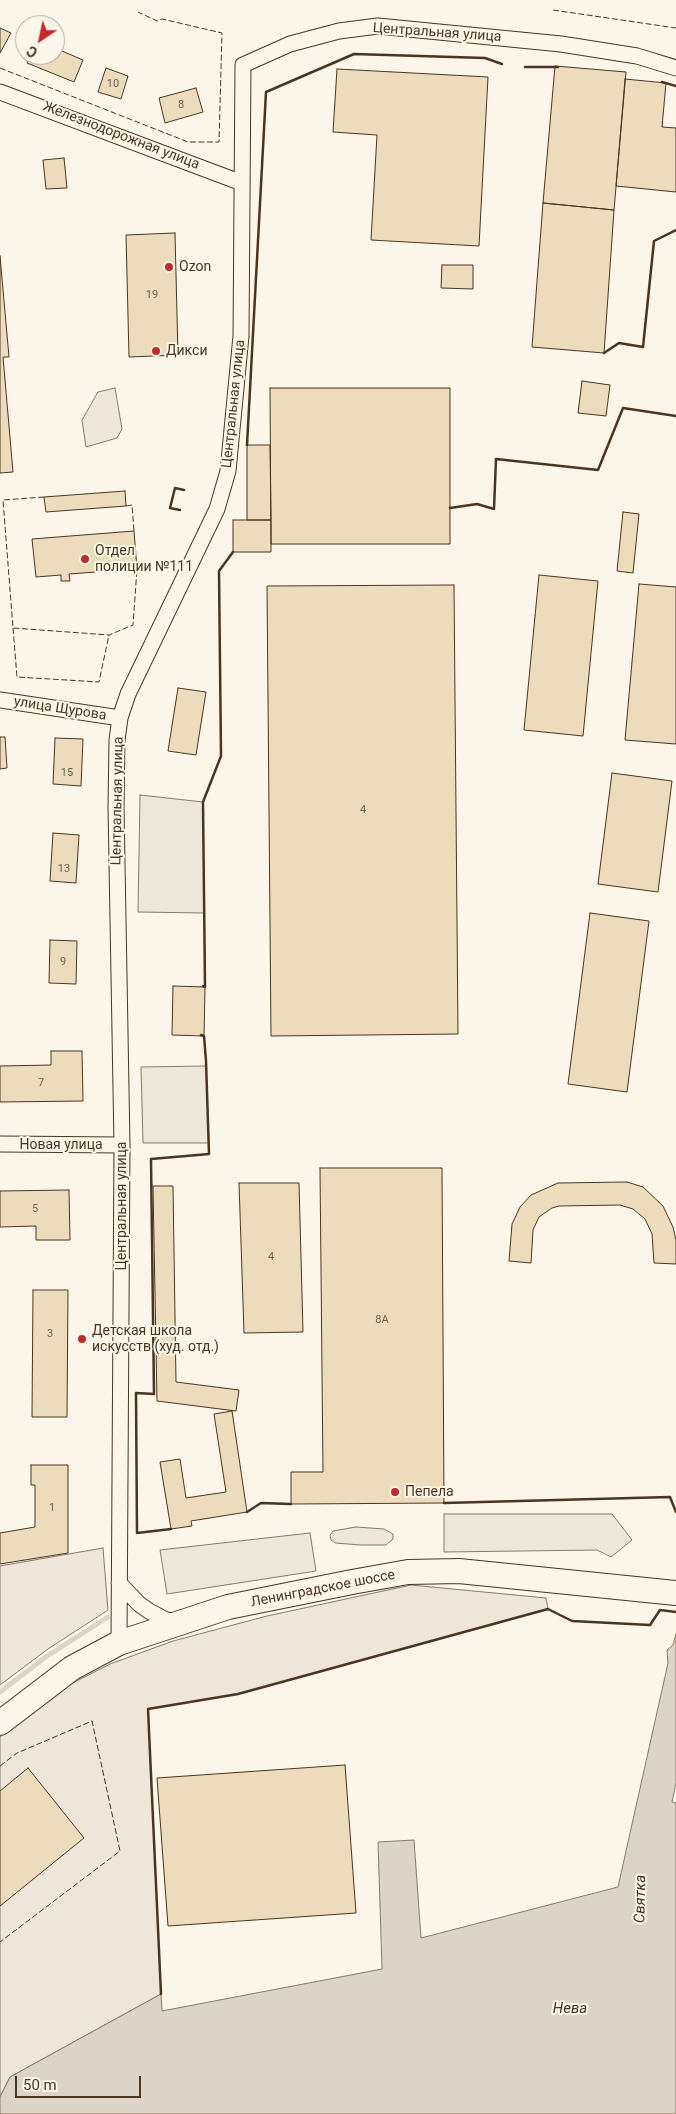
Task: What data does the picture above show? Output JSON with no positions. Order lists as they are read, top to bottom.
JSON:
{
  "streets": {
    "main road": ["Ленинградское шоссе"],
    "street": [
      "Центральная улица",
      "Железнодорожная улица",
      "улица Щурова",
      "Новая улица"
    ]
  },
  "crossings": [
    ["Центральная улица", "Железнодорожная улица"],
    ["Центральная улица", "улица Щурова"],
    ["Центральная улица", "Новая улица"],
    ["Центральная улица", "Ленинградское шоссе"]
  ],
  "water": ["Святка", "Нева"],
  "places": [
    "Ozon",
    "Дикси",
    "Отдел полиции №111",
    "Детская школа искусств (худ. отд.)",
    "Пепела"
  ],
  "house_numbers": [
    "10",
    "8",
    "19",
    "15",
    "4",
    "13",
    "9",
    "7",
    "5",
    "4",
    "8А",
    "3",
    "1"
  ],
  "scale_bar": "50 m",
  "north": "bottom left"
}
